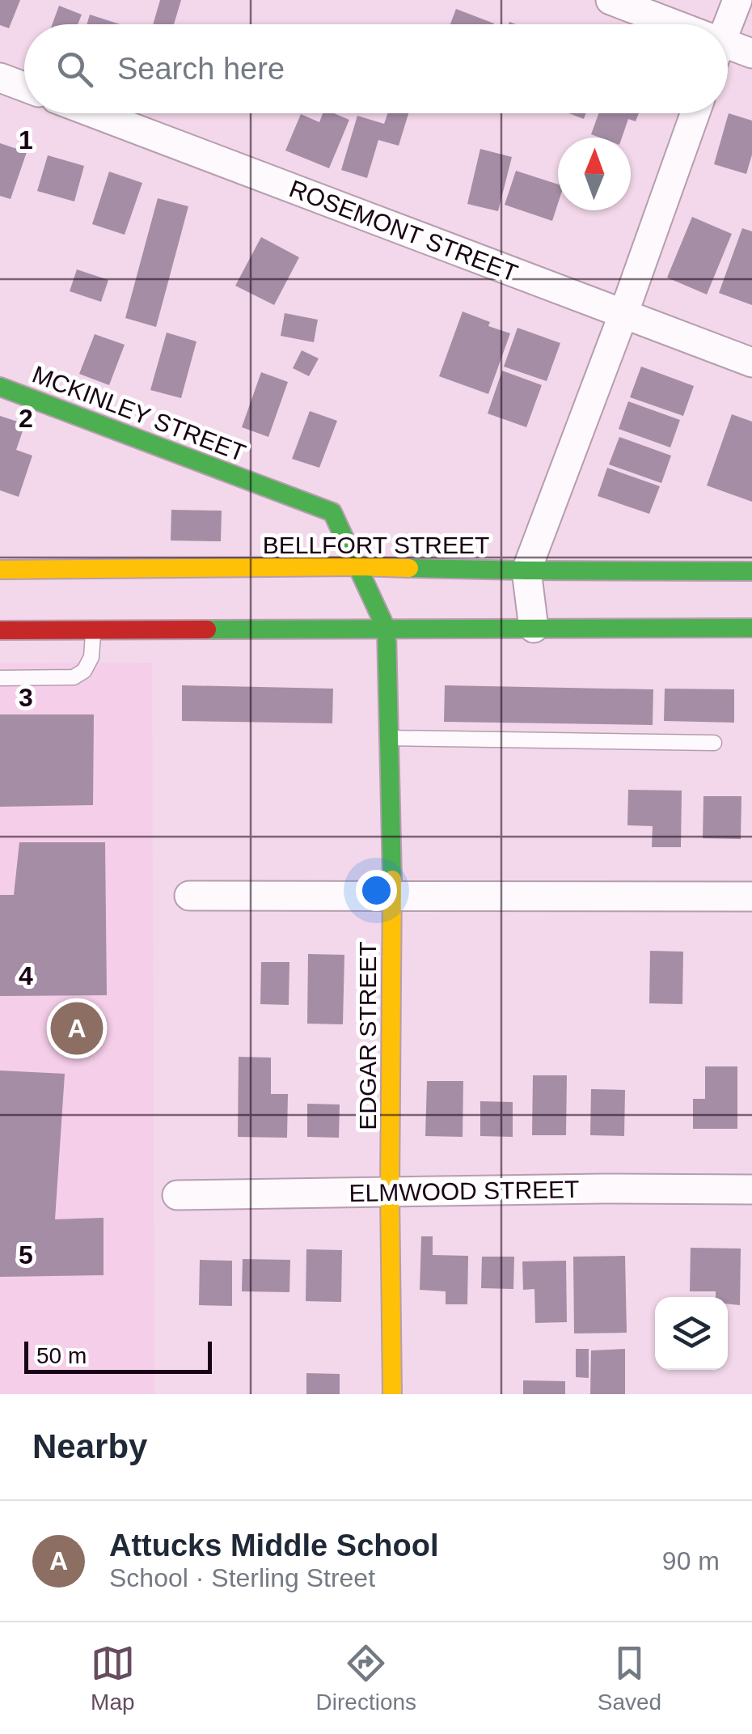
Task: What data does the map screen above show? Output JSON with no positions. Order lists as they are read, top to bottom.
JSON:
{
  "streets": {
    "main road": ["MCKINLEY STREET", "BELLFORT STREET", "EDGAR STREET"],
    "street": ["ROSEMONT STREET", "ELMWOOD STREET"]
  },
  "crossings": [
    ["MCKINLEY STREET", "BELLFORT STREET"],
    ["MCKINLEY STREET", "EDGAR STREET"],
    ["EDGAR STREET", "ELMWOOD STREET"]
  ],
  "scale_bar": "50 m",
  "north": "top",
  "page": {
    "search": "Search here",
    "pins": "A",
    "scale": "50 m",
    "heading": "Nearby",
    "list": [
      {
        "mark": "A",
        "name": "Attucks Middle School",
        "note": "School · Sterling Street",
        "value": "90 m"
      }
    ],
    "nav": ["Map", "Directions", "Saved"]
  },
  "grid": {
    "rows": [
      "1",
      "2",
      "3",
      "4",
      "5"
    ]
  }
}
